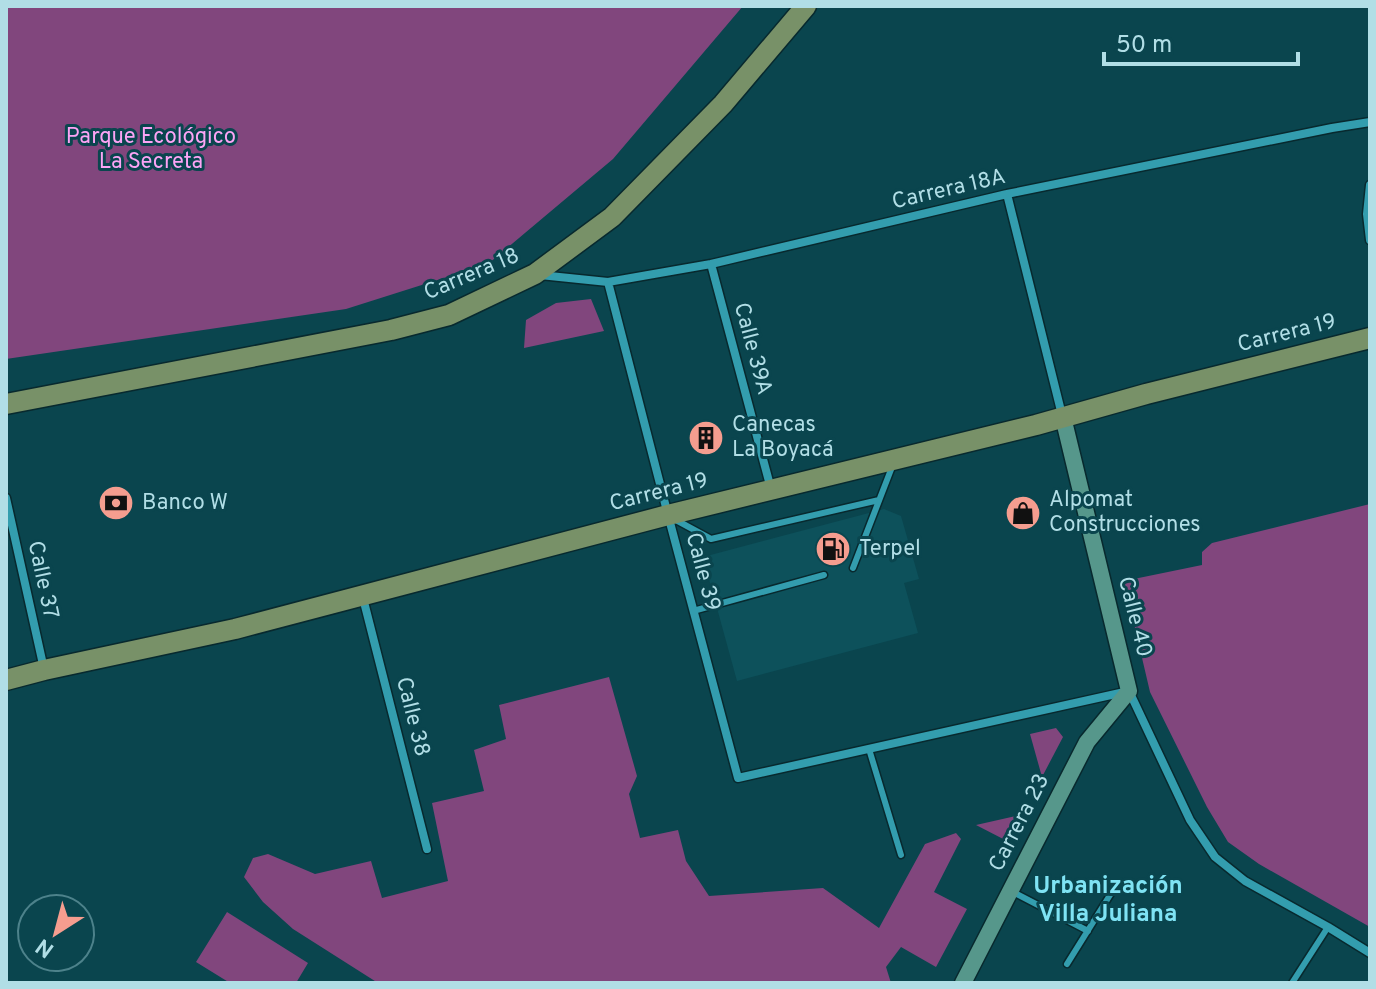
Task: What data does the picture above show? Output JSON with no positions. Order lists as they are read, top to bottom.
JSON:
{
  "streets": {
    "main road": ["Carrera 18", "Carrera 19"],
    "street": [
      "Carrera 18A",
      "Calle 39A",
      "Calle 39",
      "Calle 37",
      "Calle 40",
      "Calle 38",
      "Carrera 23"
    ]
  },
  "crossings": [
    ["Carrera 18A", "Carrera 18"],
    ["Carrera 18A", "Calle 39A"],
    ["Carrera 18A", "Calle 39"],
    ["Carrera 18A", "Calle 40"],
    ["Carrera 19", "Calle 39A"],
    ["Carrera 19", "Calle 39"],
    ["Carrera 19", "Calle 37"],
    ["Carrera 19", "Calle 40"],
    ["Carrera 19", "Calle 38"],
    ["Calle 40", "Carrera 23"]
  ],
  "districts": ["Urbanización Villa Juliana"],
  "parks": ["Parque Ecológico La Secreta"],
  "places": {
    "building": ["Canecas La Boyacá"],
    "bank": ["Banco W"],
    "shop": ["Alpomat Construcciones"],
    "fuel station": ["Terpel"]
  },
  "scale_bar": "50 m",
  "north": "bottom left"
}
